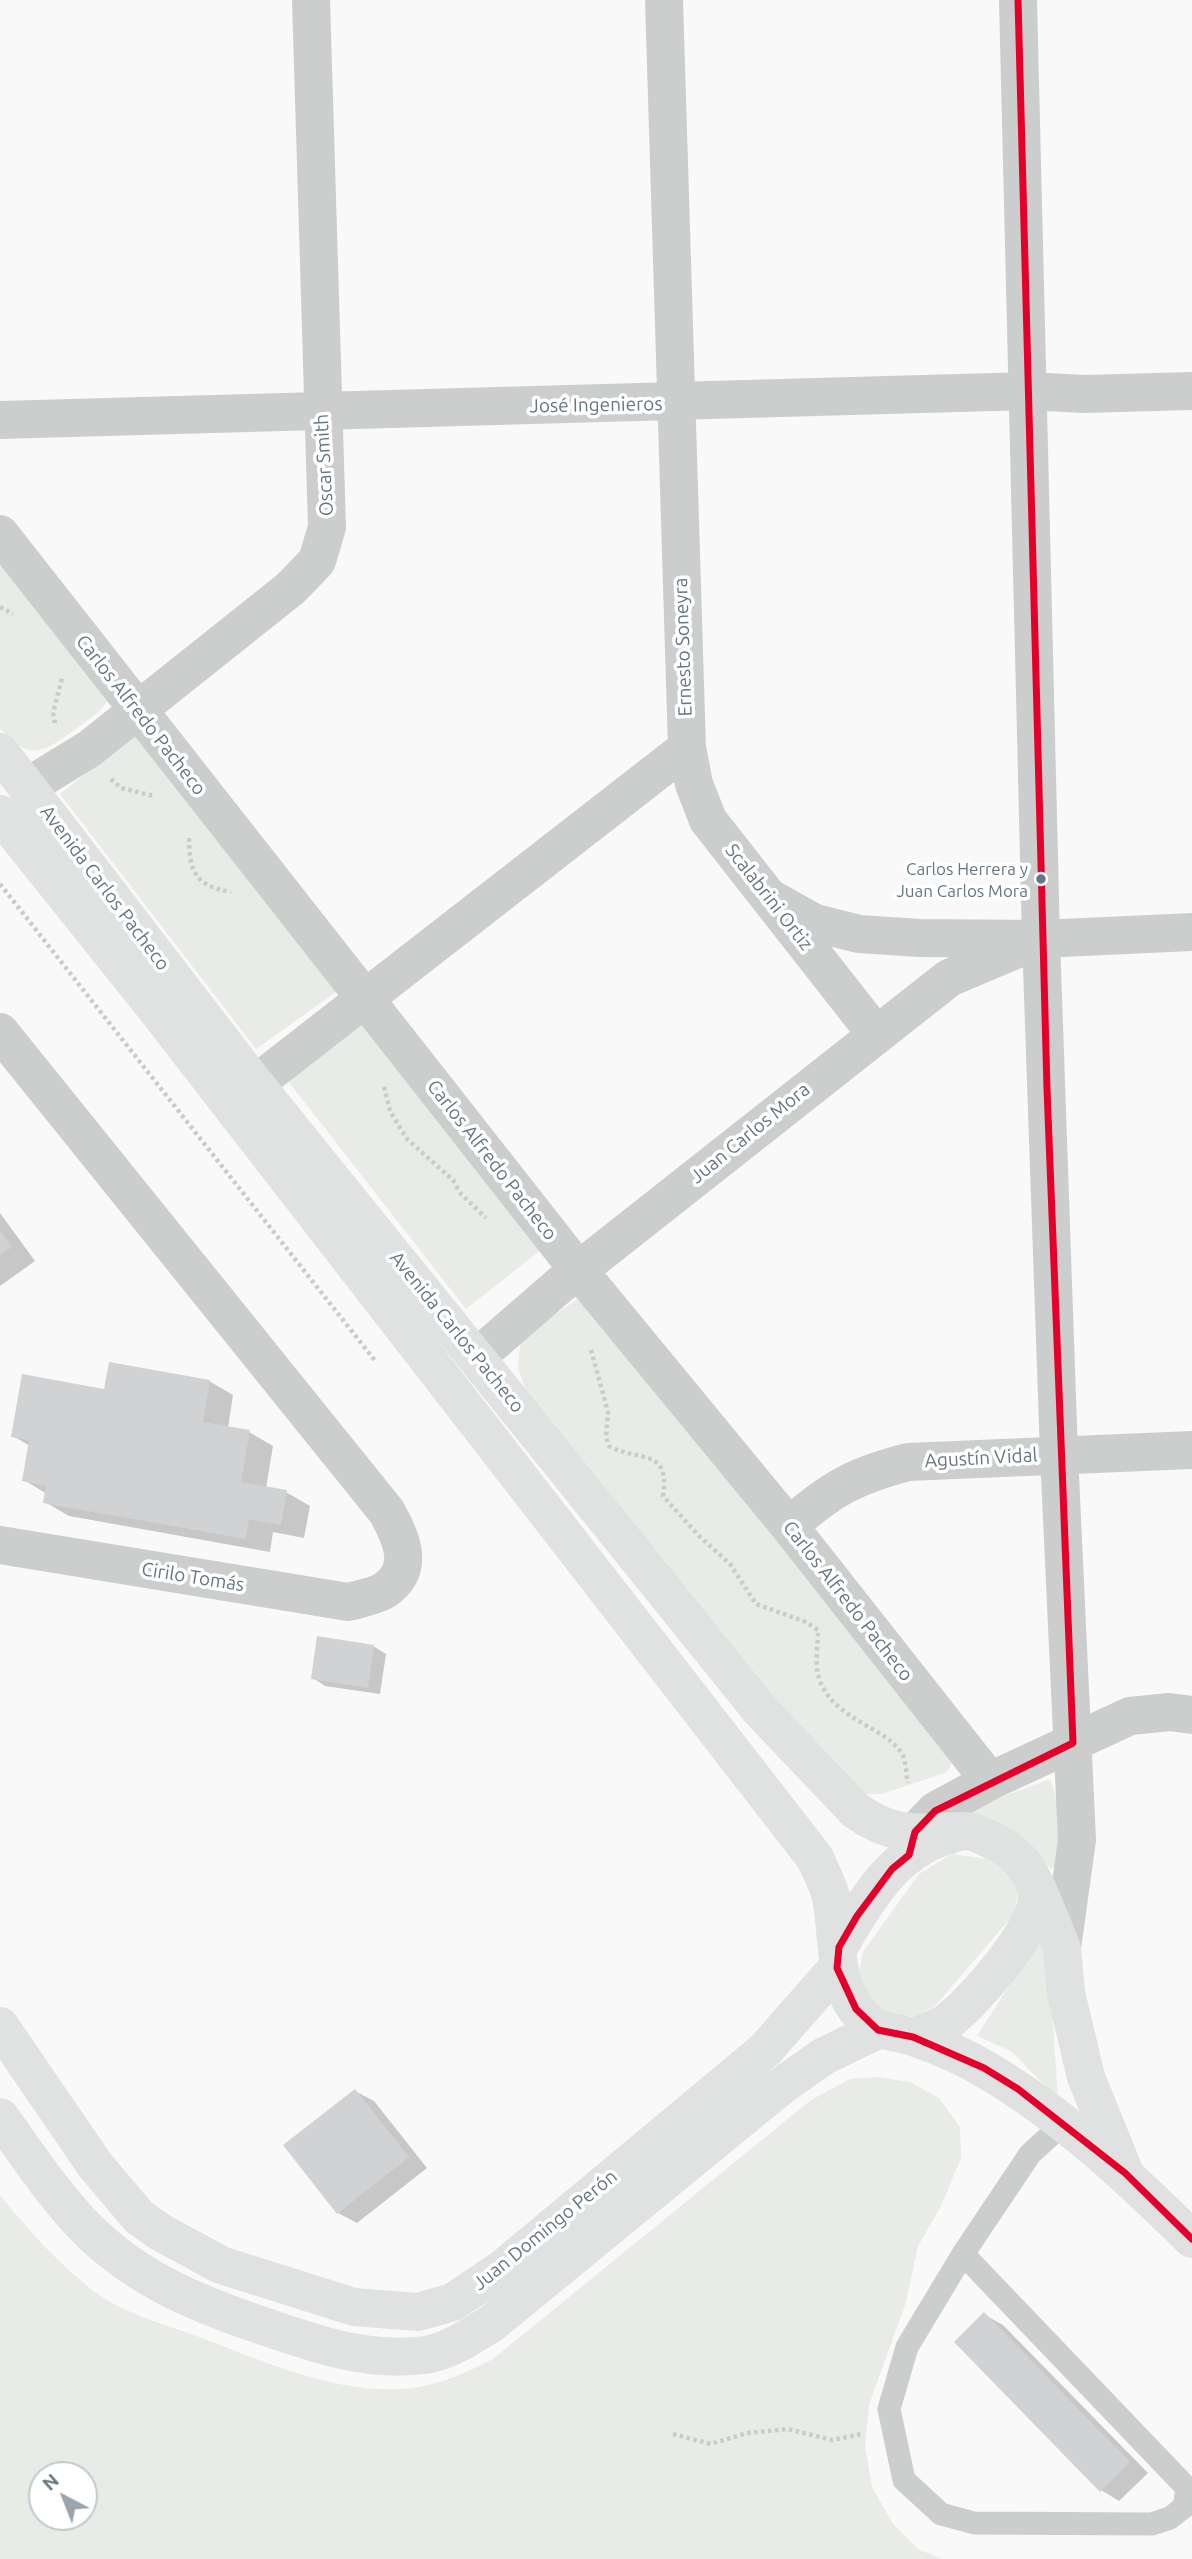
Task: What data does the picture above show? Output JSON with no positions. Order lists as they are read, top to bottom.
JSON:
{
  "streets": {
    "main road": ["Avenida Carlos Pacheco", "Juan Domingo Perón"],
    "street": [
      "José Ingenieros",
      "Oscar Smith",
      "Ernesto Soneyra",
      "Carlos Alfredo Pacheco",
      "Scalabrini Ortiz",
      "Juan Carlos Mora",
      "Agustín Vidal",
      "Cirilo Tomás"
    ]
  },
  "crossings": [
    ["José Ingenieros", "Oscar Smith"],
    ["José Ingenieros", "Ernesto Soneyra"],
    ["Oscar Smith", "Carlos Alfredo Pacheco"],
    ["Oscar Smith", "Avenida Carlos Pacheco"],
    ["Ernesto Soneyra", "Scalabrini Ortiz"],
    ["Carlos Alfredo Pacheco", "Juan Carlos Mora"],
    ["Carlos Alfredo Pacheco", "Agustín Vidal"],
    ["Avenida Carlos Pacheco", "Juan Carlos Mora"],
    ["Avenida Carlos Pacheco", "Juan Domingo Perón"],
    ["Scalabrini Ortiz", "Juan Carlos Mora"]
  ],
  "places": ["Carlos Herrera y Juan Carlos Mora"],
  "north": "top left"
}
